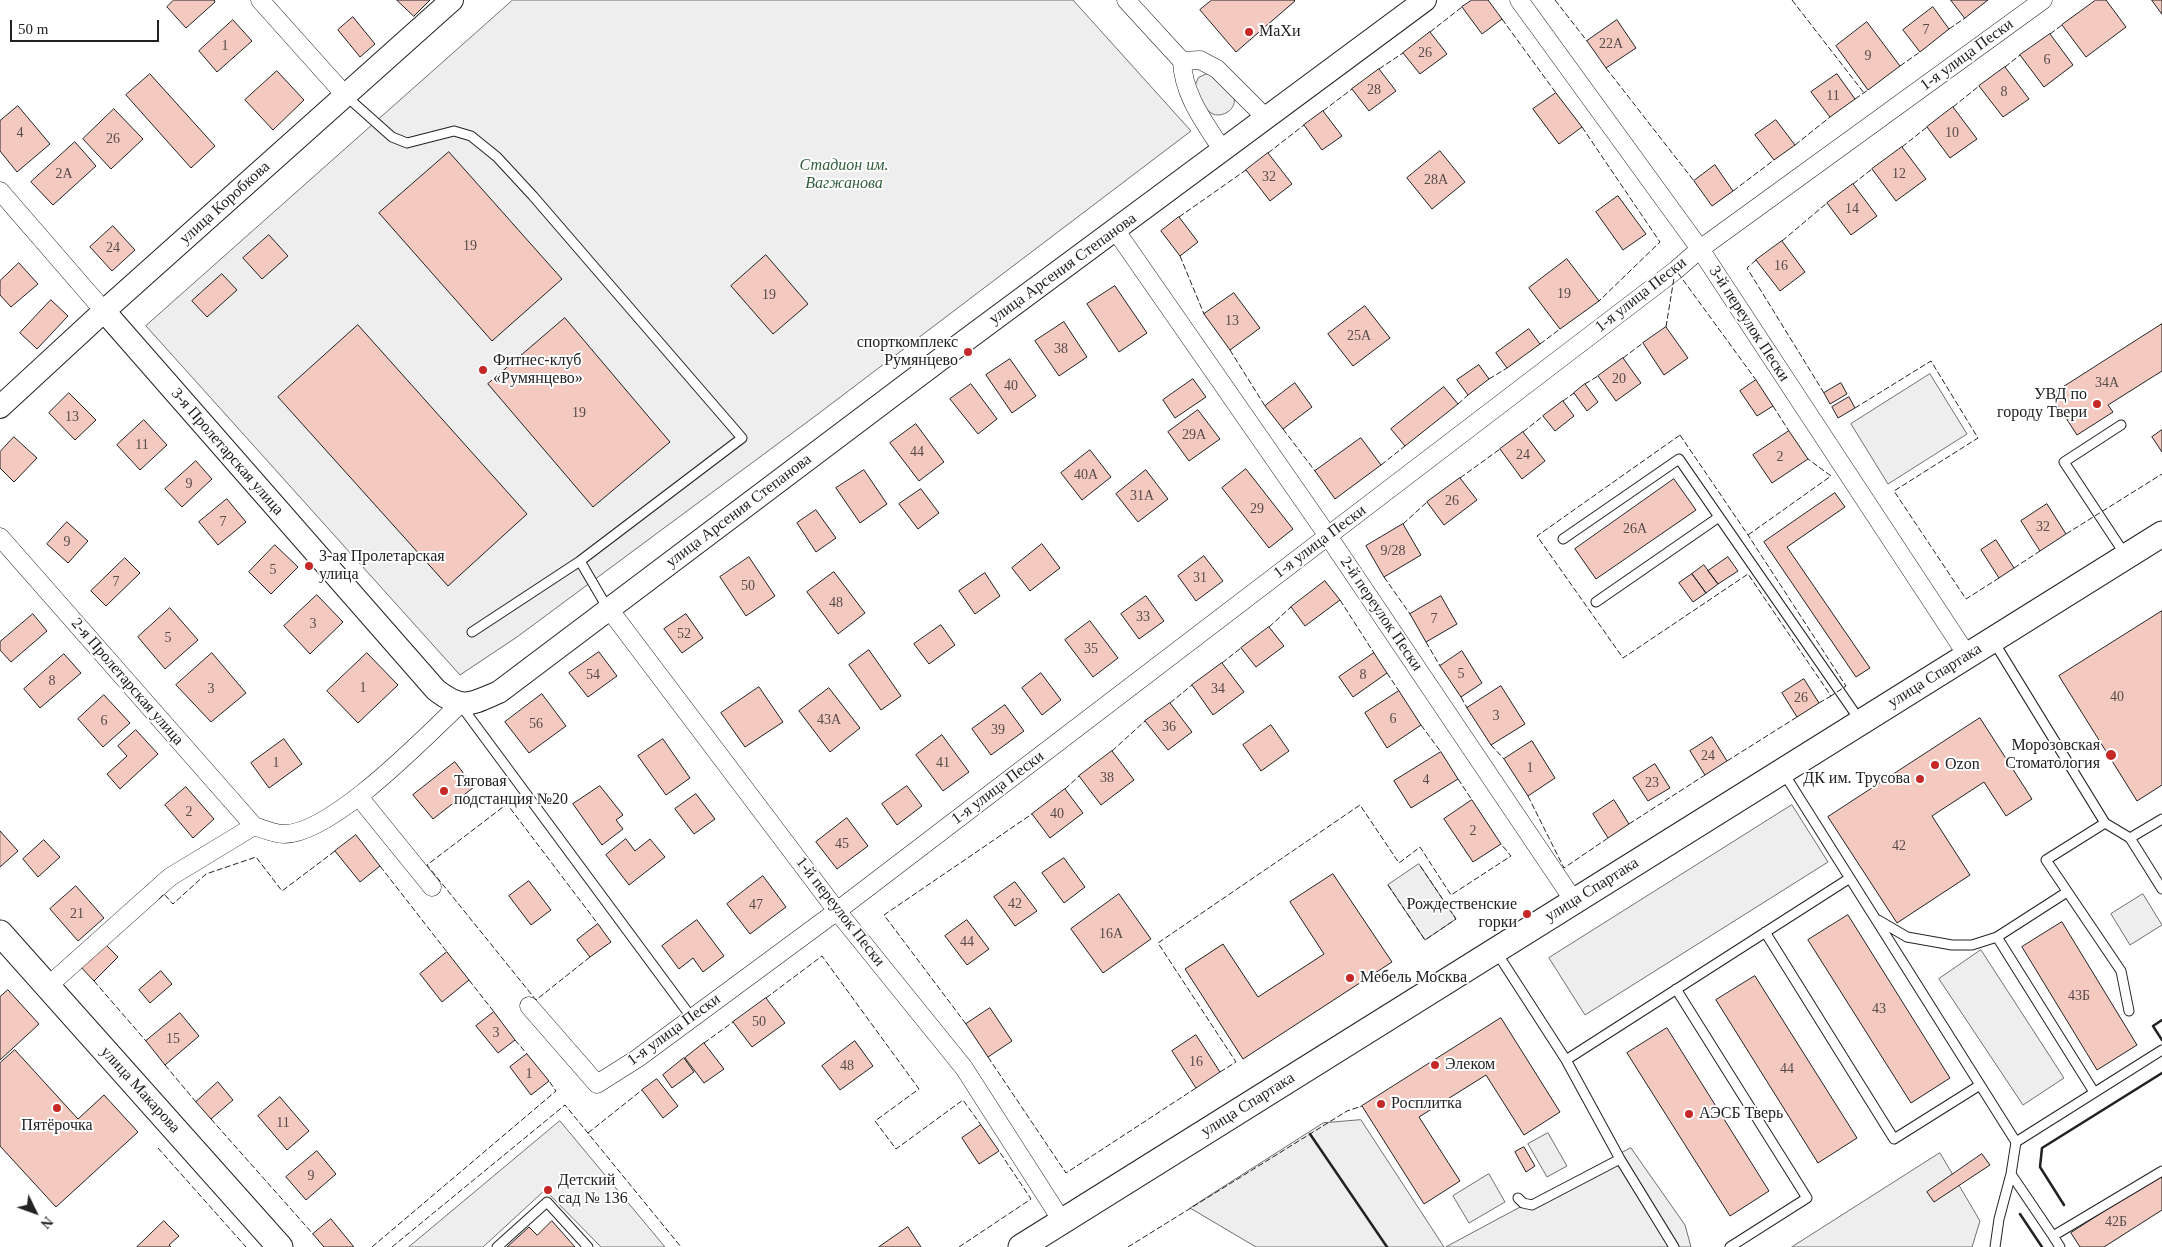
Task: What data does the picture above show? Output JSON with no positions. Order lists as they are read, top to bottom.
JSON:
{
  "streets": {
    "main road": ["улица Спартака", "улица Макарова"],
    "street": [
      "1-я улица Пески",
      "улица Коробкова",
      "улица Арсения Степанова",
      "3-й переулок Пески",
      "3-я Пролетарская улица",
      "2-й переулок Пески",
      "2-я Пролетарская улица",
      "1-й переулок Пески"
    ]
  },
  "crossings": [
    ["1-я улица Пески", "3-й переулок Пески"],
    ["1-я улица Пески", "2-й переулок Пески"],
    ["1-я улица Пески", "1-й переулок Пески"],
    ["улица Коробкова", "3-я Пролетарская улица"],
    ["улица Арсения Степанова", "3-я Пролетарская улица"],
    ["улица Арсения Степанова", "2-й переулок Пески"],
    ["улица Арсения Степанова", "2-я Пролетарская улица"],
    ["улица Арсения Степанова", "1-й переулок Пески"],
    ["3-й переулок Пески", "улица Спартака"],
    ["2-й переулок Пески", "улица Спартака"],
    ["улица Спартака", "1-й переулок Пески"]
  ],
  "parks": ["Стадион им. Вагжанова"],
  "places": [
    "МаХи",
    "cпорткомплекс Румянцево",
    "Фитнес-клуб «Румянцево»",
    "УВД по городу Твери",
    "3-ая Пролетарская улица",
    "Морозовская Стоматология",
    "Ozon",
    "ДК им. Трусова",
    "Тяговая подстанция №20",
    "Рождественские горки",
    "Мебель Москва",
    "Элеком",
    "Росплитка",
    "Пятёрочка",
    "АЭСБ Тверь",
    "Детский сад № 136"
  ],
  "house_numbers": [
    "7",
    "22А",
    "1",
    "26",
    "9",
    "6",
    "28",
    "8",
    "11",
    "4",
    "10",
    "26",
    "2А",
    "12",
    "32",
    "28А",
    "14",
    "19",
    "24",
    "16",
    "19",
    "19",
    "13",
    "25А",
    "38",
    "20",
    "34А",
    "40",
    "19",
    "13",
    "29А",
    "11",
    "44",
    "24",
    "2",
    "40А",
    "9",
    "31А",
    "26",
    "29",
    "7",
    "32",
    "26А",
    "9",
    "9/28",
    "5",
    "31",
    "7",
    "50",
    "48",
    "33",
    "7",
    "3",
    "52",
    "5",
    "35",
    "5",
    "54",
    "8",
    "8",
    "1",
    "3",
    "34",
    "40",
    "26",
    "3",
    "6",
    "43А",
    "6",
    "56",
    "36",
    "39",
    "24",
    "1",
    "41",
    "1",
    "38",
    "4",
    "23",
    "2",
    "40",
    "2",
    "45",
    "42",
    "42",
    "47",
    "21",
    "16А",
    "44",
    "43Б",
    "43",
    "50",
    "3",
    "15",
    "16",
    "48",
    "44",
    "1",
    "11",
    "9",
    "42Б"
  ],
  "scale_bar": "50 m",
  "north": "bottom right"
}
